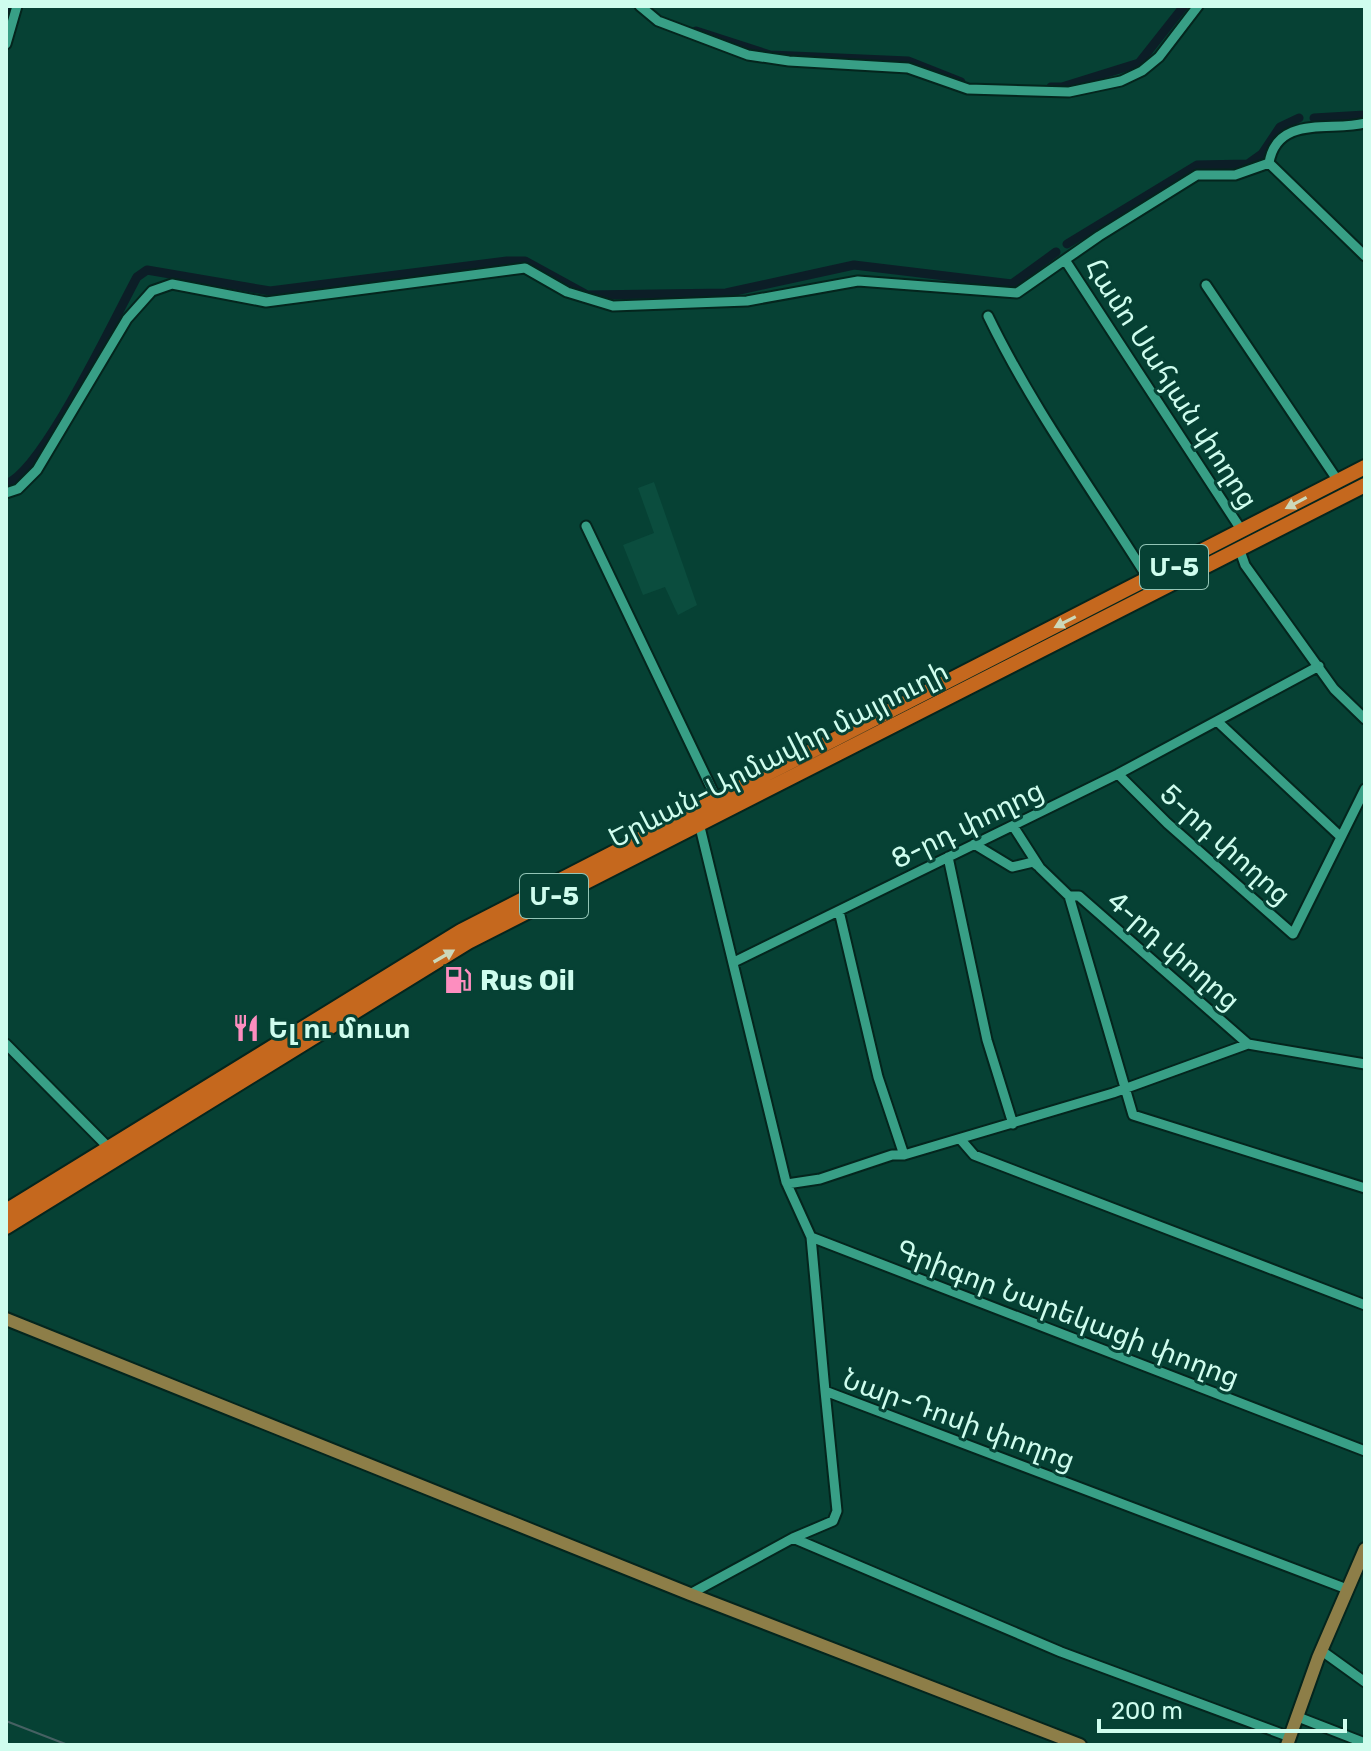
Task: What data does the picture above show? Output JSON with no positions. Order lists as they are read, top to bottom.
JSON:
{
  "streets": {
    "highway": ["Մ-5", "Երևան-Արմավիր մայրուղի"],
    "street": [
      "Համո Սահյան փողոց",
      "8-րդ փողոց",
      "5-րդ փողոց",
      "4-րդ փողոց",
      "Գրիգոր Նարեկացի փողոց",
      "Նար-Դոսի փողոց"
    ]
  },
  "crossings": [
    ["Համո Սահյան փողոց", "Մ-5"],
    ["Մ-5", "Երևան-Արմավիր մայրուղի"],
    ["8-րդ փողոց", "5-րդ փողոց"],
    ["8-րդ փողոց", "4-րդ փողոց"]
  ],
  "places": {
    "fuel station": ["Rus Oil"],
    "restaurant": ["Ել ու մուտ"]
  },
  "scale_bar": "200 m"
}
